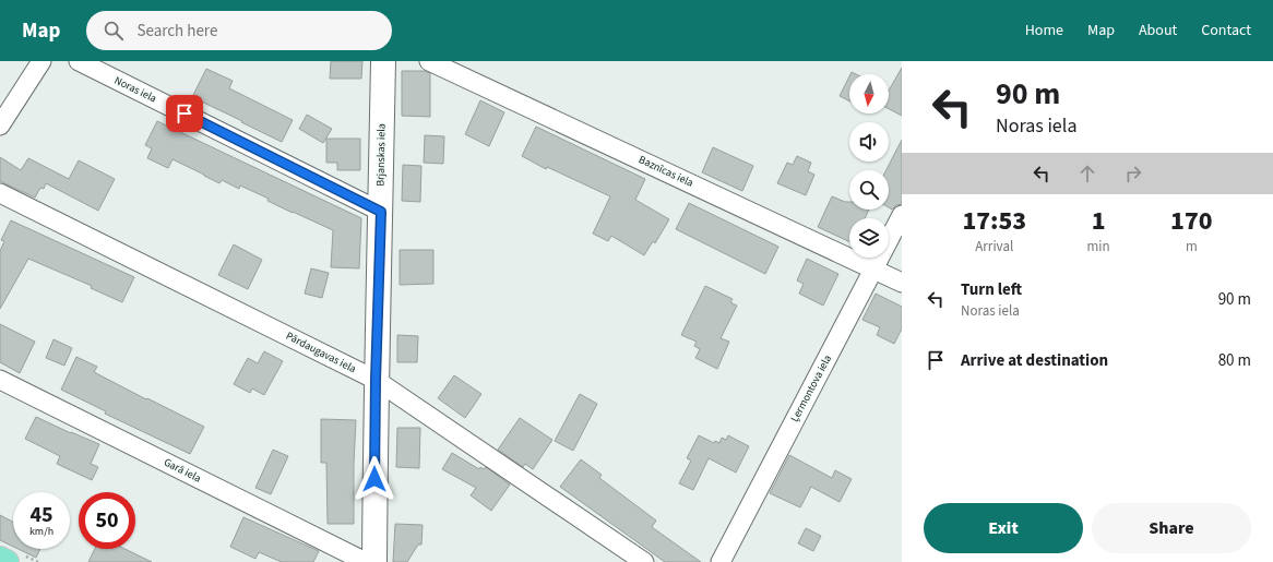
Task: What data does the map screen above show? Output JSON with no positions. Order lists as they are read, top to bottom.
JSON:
{
  "streets": {
    "main road": ["Brjanskas iela"],
    "street": [
      "Noras iela",
      "Baznīcas iela",
      "Pārdaugavas iela",
      "Ļermontova iela",
      "Garā iela"
    ]
  },
  "crossings": [
    ["Noras iela", "Brjanskas iela"],
    ["Brjanskas iela", "Pārdaugavas iela"],
    ["Baznīcas iela", "Ļermontova iela"]
  ],
  "north": "bottom",
  "page": {
    "header": "Map",
    "search": "Search here",
    "nav": [
      "Home",
      "Map",
      "About",
      "Contact"
    ],
    "turn": ["90 m", "Noras iela"],
    "eta": [
      "17:53",
      "Arrival",
      "1",
      "min",
      "170",
      "m"
    ],
    "list": [
      {
        "name": "Turn left",
        "note": "Noras iela",
        "value": "90 m"
      },
      {
        "name": "Arrive at destination",
        "value": "80 m"
      }
    ],
    "speed": "45 km/h",
    "limit": "50",
    "buttons": ["Exit", "Share"]
  }
}
